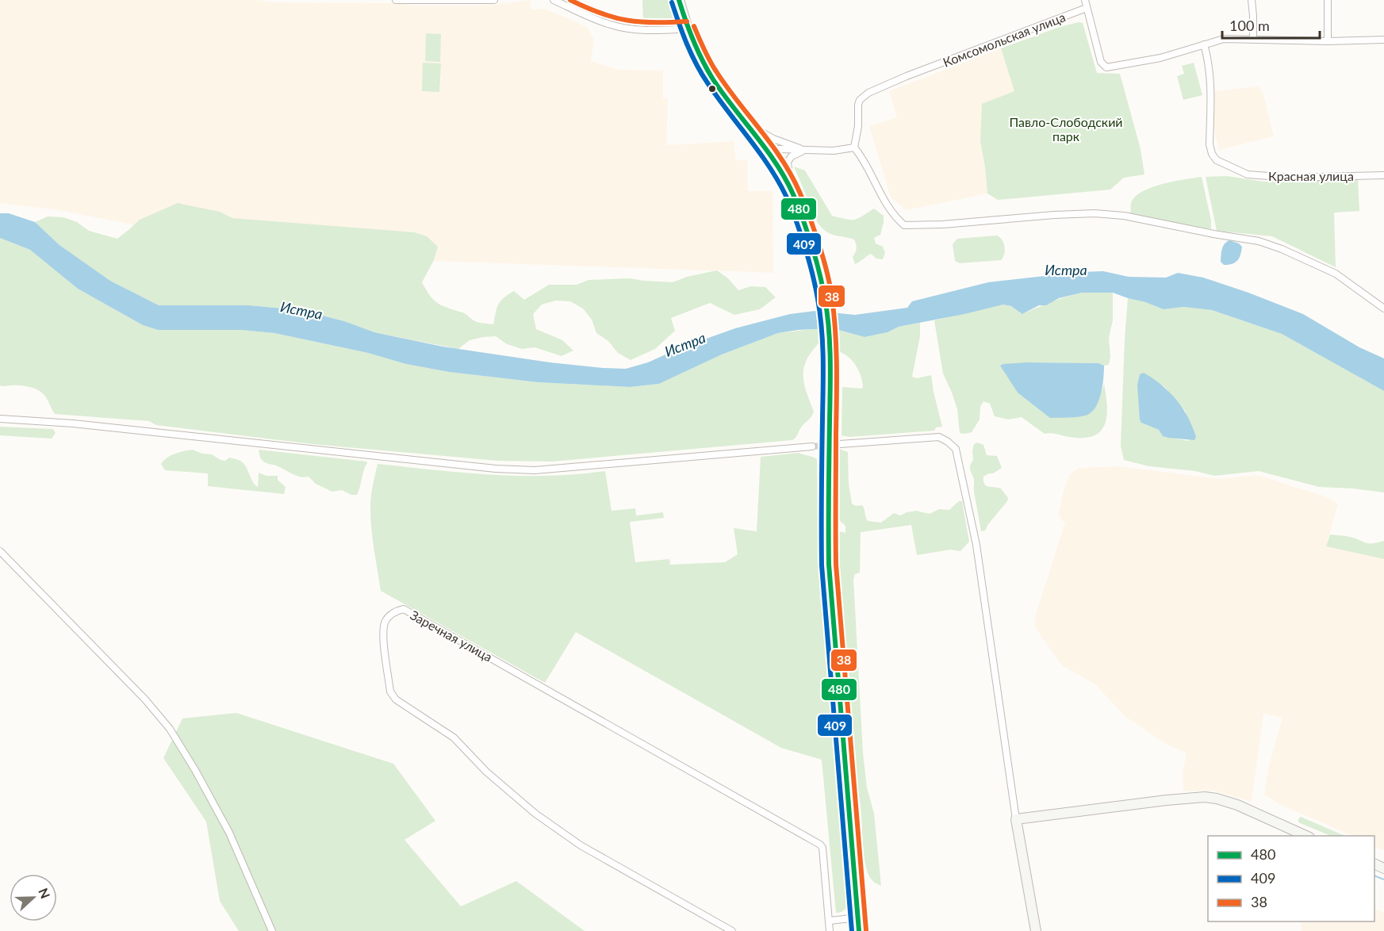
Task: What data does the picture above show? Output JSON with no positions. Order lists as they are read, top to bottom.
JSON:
{
  "streets": {
    "street": ["Комсомольская улица", "Красная улица", "Заречная улица"]
  },
  "water": ["Истра"],
  "parks": ["Павло-Слободский парк"],
  "lines": ["transit line 480", "transit line 38", "transit line 409"],
  "legend": ["480", "409", "38"],
  "scale_bar": "100 m",
  "north": "right"
}
